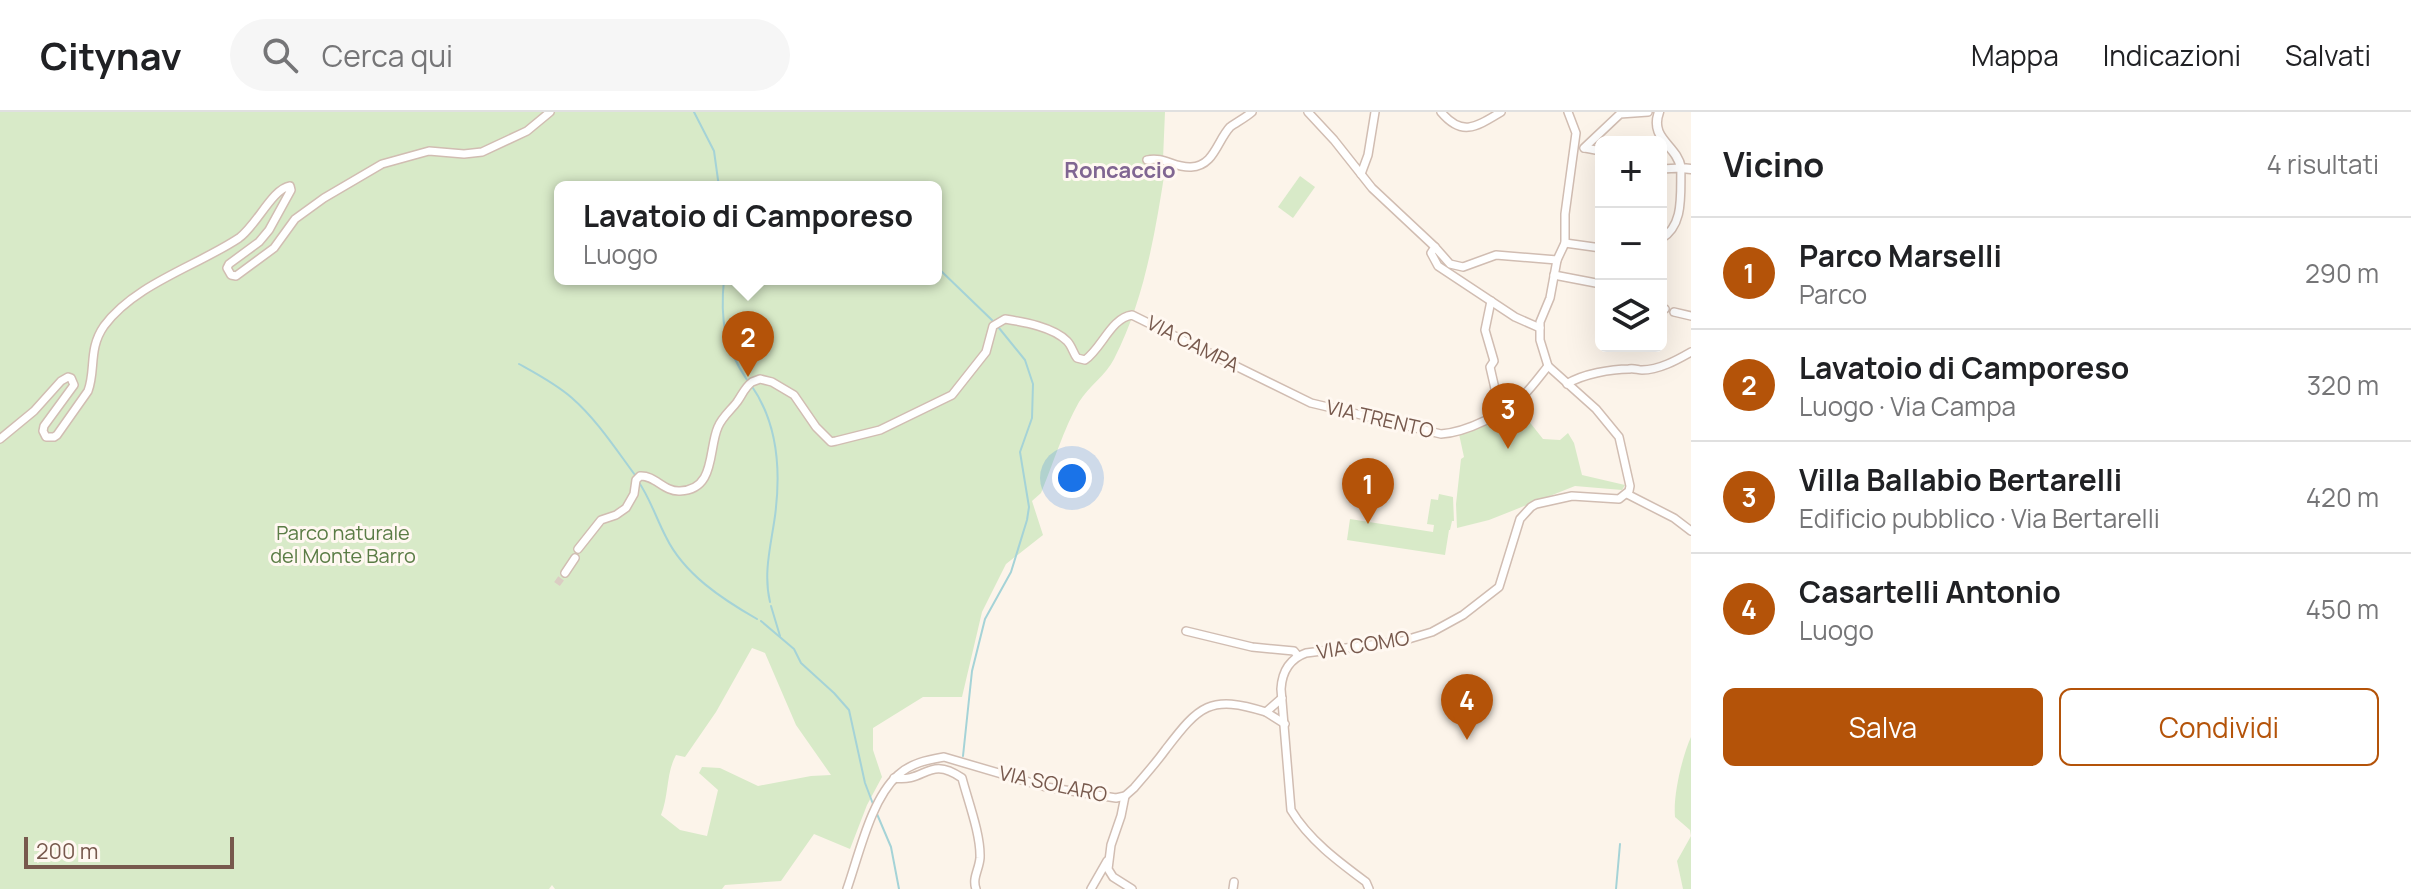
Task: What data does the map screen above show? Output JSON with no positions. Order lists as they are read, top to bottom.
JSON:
{
  "streets": {
    "street": [
      "VIA CAMPA",
      "VIA TRENTO",
      "VIA COMO",
      "VIA SOLARO"
    ]
  },
  "crossings": [
    ["VIA CAMPA", "VIA TRENTO"]
  ],
  "districts": ["Roncaccio"],
  "parks": ["Parco naturale del Monte Barro"],
  "scale_bar": "200 m",
  "page": {
    "header": "Citynav",
    "search": "Cerca qui",
    "nav": ["Mappa", "Indicazioni", "Salvati"],
    "heading": ["Vicino", "4 risultati"],
    "map_buttons": ["+", "−"],
    "popup": ["Lavatoio di Camporeso", "Luogo"],
    "list": [
      {
        "mark": "1",
        "name": "Parco Marselli",
        "note": "Parco",
        "value": "290 m"
      },
      {
        "mark": "2",
        "name": "Lavatoio di Camporeso",
        "note": "Luogo · Via Campa",
        "value": "320 m"
      },
      {
        "mark": "3",
        "name": "Villa Ballabio Bertarelli",
        "note": "Edificio pubblico · Via Bertarelli",
        "value": "420 m"
      },
      {
        "mark": "4",
        "name": "Casartelli Antonio",
        "note": "Luogo",
        "value": "450 m"
      }
    ],
    "pins": [
      "2",
      "3",
      "1",
      "4"
    ],
    "buttons": ["Salva", "Condividi"],
    "scale": "200 m"
  }
}
